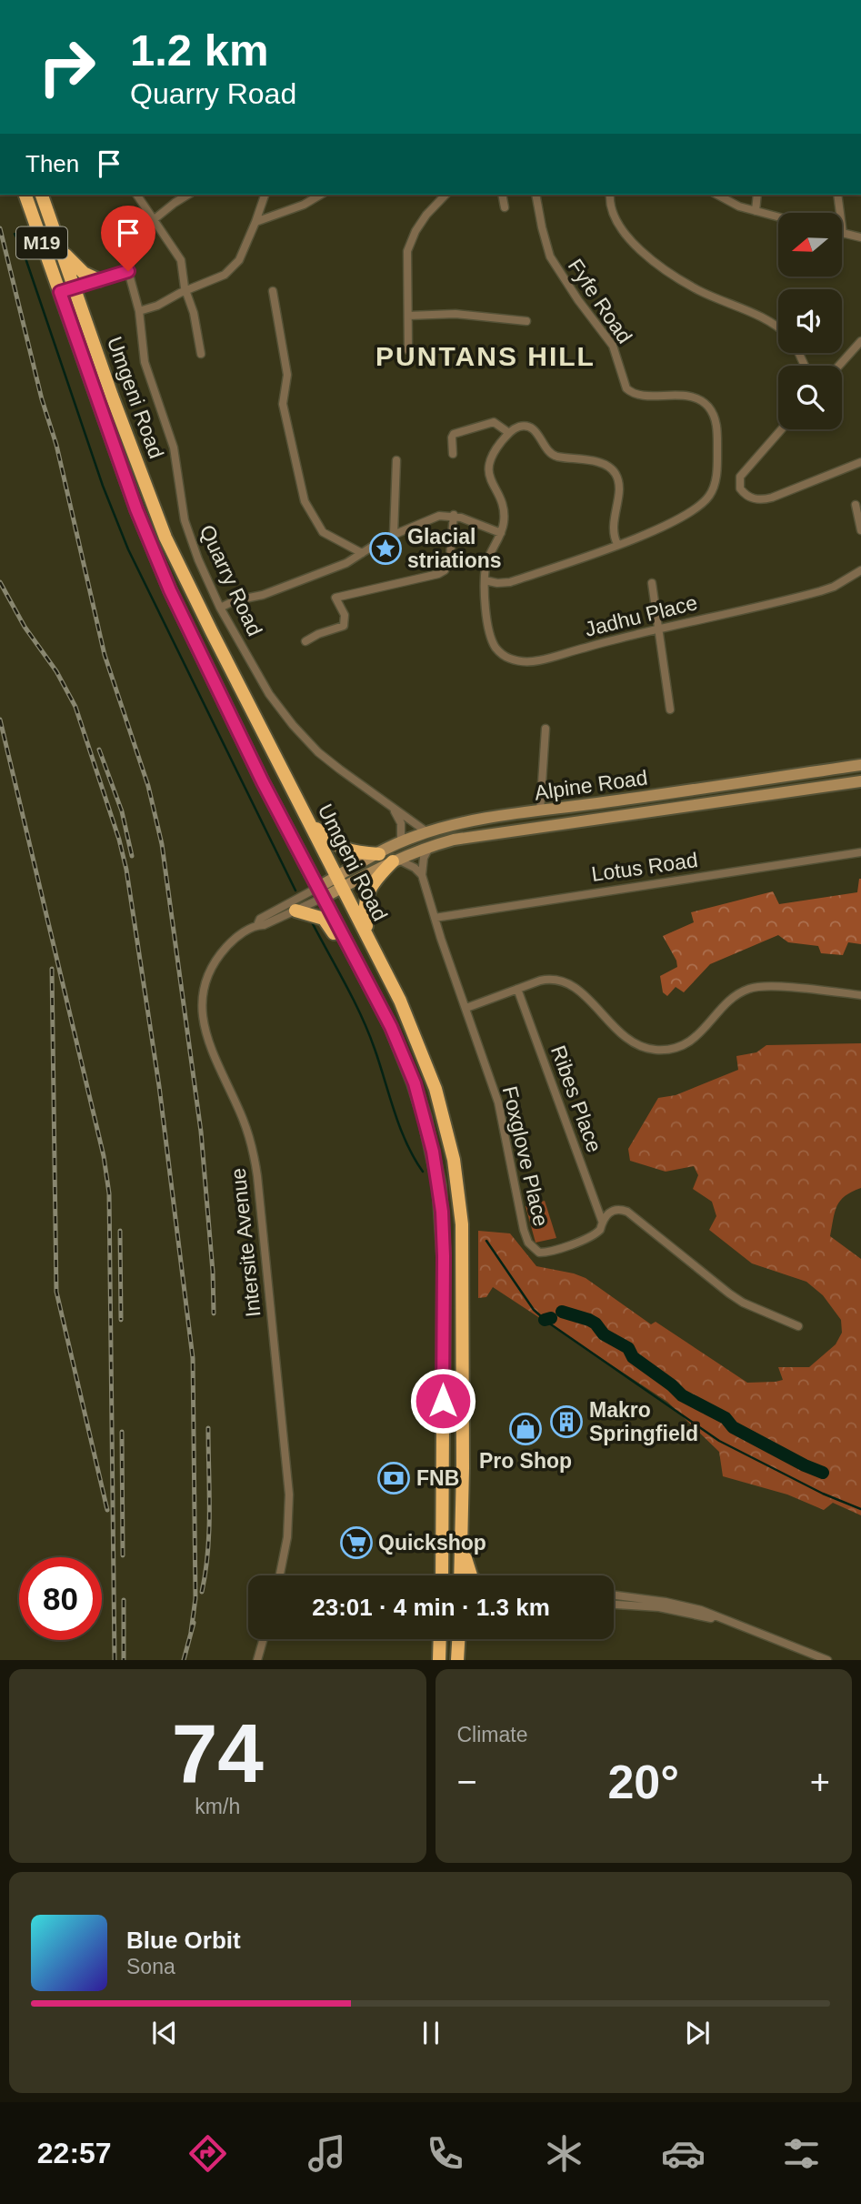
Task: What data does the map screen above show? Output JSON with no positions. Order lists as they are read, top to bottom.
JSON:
{
  "streets": {
    "highway": ["M19", "Umgeni Road"],
    "main road": ["Alpine Road"],
    "street": [
      "Fyfe Road",
      "Quarry Road",
      "Jadhu Place",
      "Lotus Road",
      "Ribes Place",
      "Foxglove Place",
      "Intersite Avenue"
    ]
  },
  "crossings": [
    ["Umgeni Road", "Alpine Road"],
    ["Umgeni Road", "Intersite Avenue"],
    ["Quarry Road", "Alpine Road"],
    ["Lotus Road", "Foxglove Place"],
    ["Ribes Place", "Foxglove Place"]
  ],
  "districts": ["PUNTANS HILL"],
  "places": {
    "place": ["Glacial striations"],
    "building": ["Makro Springfield"],
    "shop": ["Pro Shop"],
    "bank": ["FNB"],
    "supermarket": ["Quickshop"]
  },
  "north": "left",
  "page": {
    "turn": ["1.2 km", "Quarry Road"],
    "then": "Then",
    "limit": "80",
    "trip": "23:01 · 4 min · 1.3 km",
    "tile": [
      ["74", "km/h"],
      "Climate"
    ],
    "heat": ["−", "20°", "+"],
    "song": ["Blue Orbit", "Sona"],
    "tabs": "22:57"
  }
}
